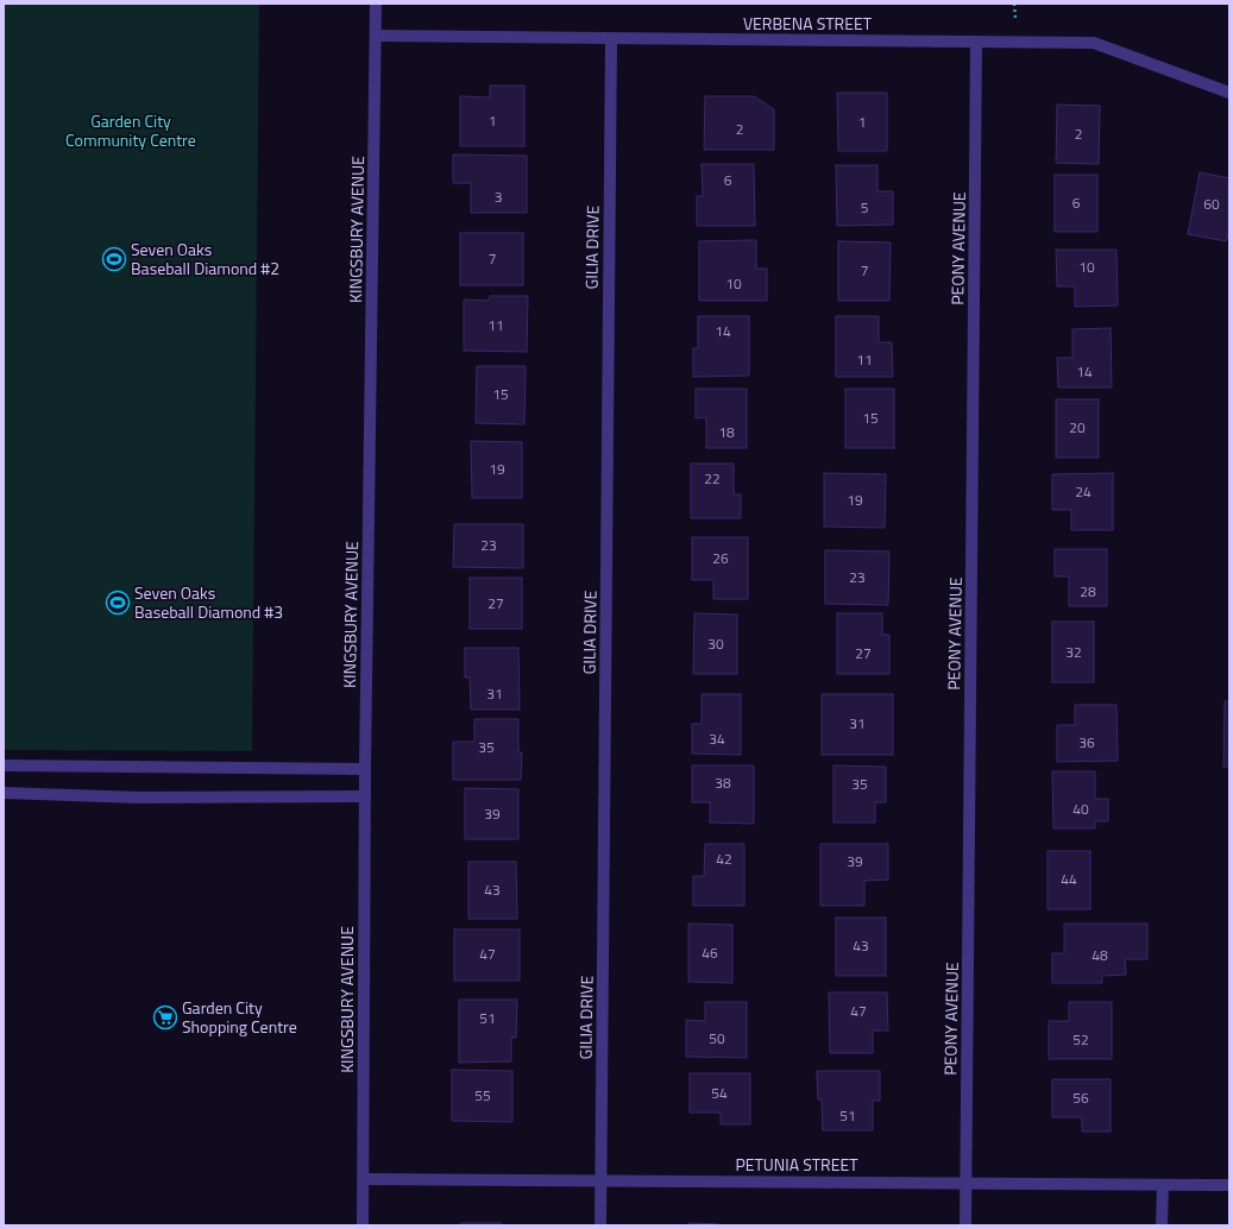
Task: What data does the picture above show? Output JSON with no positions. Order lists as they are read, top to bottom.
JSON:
{
  "streets": {
    "street": [
      "VERBENA STREET",
      "KINGSBURY AVENUE",
      "GILIA DRIVE",
      "PEONY AVENUE",
      "PETUNIA STREET"
    ]
  },
  "crossings": [
    ["VERBENA STREET", "KINGSBURY AVENUE"],
    ["VERBENA STREET", "GILIA DRIVE"],
    ["VERBENA STREET", "PEONY AVENUE"],
    ["KINGSBURY AVENUE", "PETUNIA STREET"],
    ["GILIA DRIVE", "PETUNIA STREET"],
    ["PEONY AVENUE", "PETUNIA STREET"]
  ],
  "parks": ["Garden City Community Centre"],
  "places": {
    "sports": ["Seven Oaks Baseball Diamond #2", "Seven Oaks Baseball Diamond #3"],
    "supermarket": ["Garden City Shopping Centre"]
  },
  "house_numbers": [
    "1",
    "1",
    "2",
    "2",
    "6",
    "3",
    "6",
    "60",
    "5",
    "7",
    "10",
    "7",
    "10",
    "11",
    "14",
    "11",
    "14",
    "15",
    "15",
    "20",
    "18",
    "19",
    "22",
    "24",
    "19",
    "23",
    "26",
    "23",
    "28",
    "27",
    "30",
    "32",
    "27",
    "31",
    "31",
    "34",
    "36",
    "35",
    "38",
    "35",
    "40",
    "39",
    "42",
    "39",
    "44",
    "43",
    "43",
    "46",
    "47",
    "48",
    "47",
    "51",
    "50",
    "52",
    "54",
    "55",
    "56",
    "51"
  ]
}
